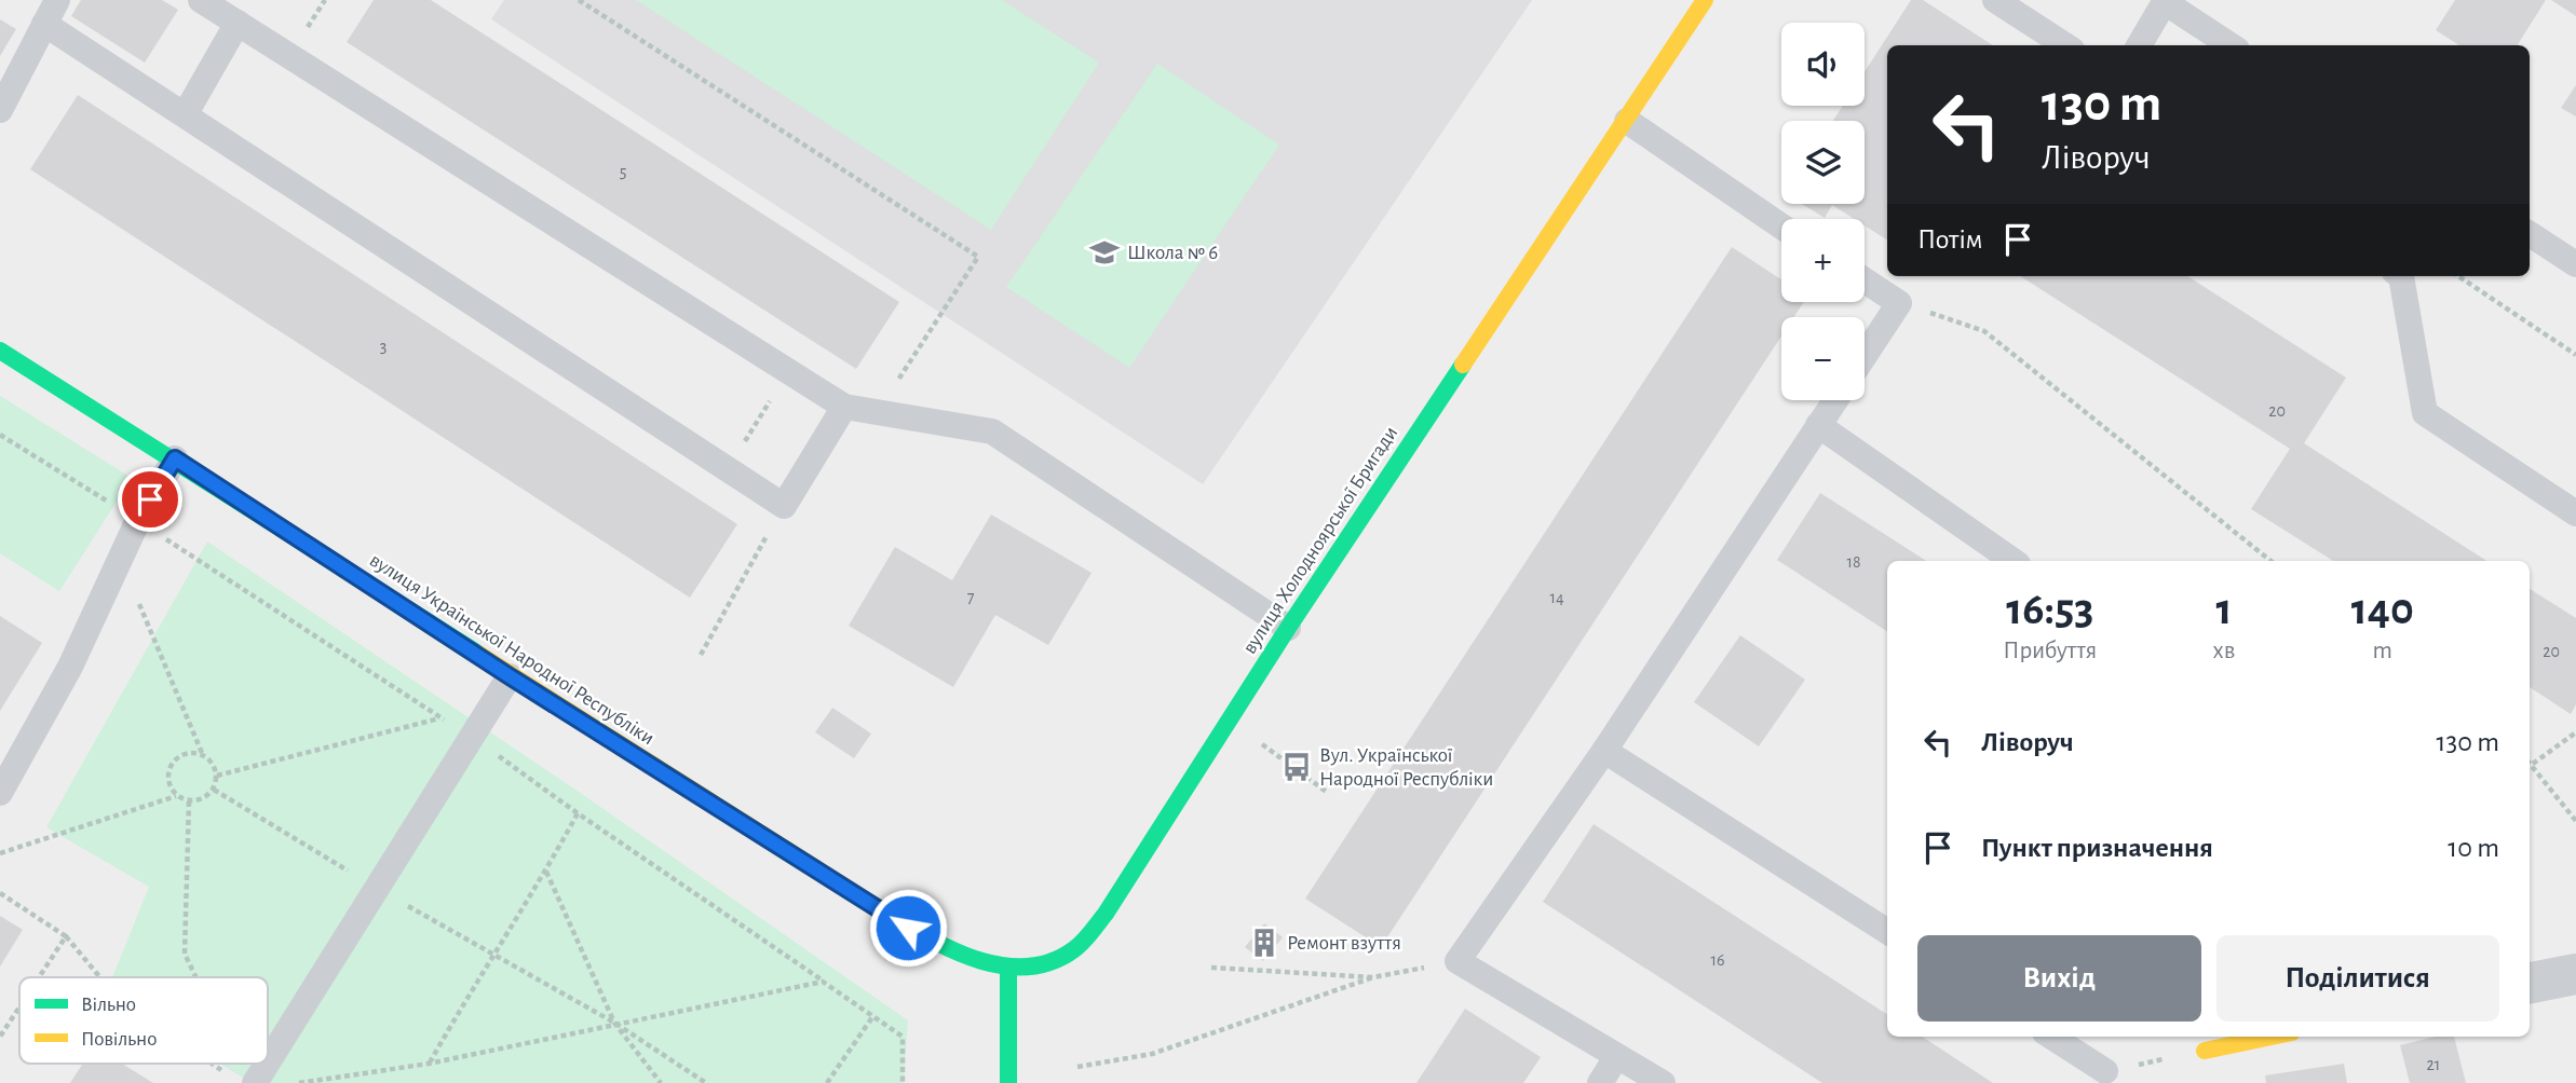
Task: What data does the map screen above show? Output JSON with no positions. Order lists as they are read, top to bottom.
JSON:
{
  "streets": {
    "street": ["вулиця Холодноярської Бригади", "вулиця Української Народної Республіки"]
  },
  "crossings": [
    ["вулиця Холодноярської Бригади", "вулиця Української Народної Республіки"]
  ],
  "places": {
    "school or university": ["Школа № 6"],
    "bus stop": ["Вул. Української Народної Республіки"],
    "building": ["Ремонт взуття"]
  },
  "house_numbers": [
    "5",
    "3",
    "20",
    "18",
    "7",
    "14",
    "20",
    "16",
    "21"
  ],
  "legend": ["Вільно", "Повільно"],
  "page": {
    "map_buttons": ["+", "−"],
    "turn": ["130 m", "Ліворуч"],
    "then": "Потім",
    "eta": [
      "16:53",
      "Прибуття",
      "1",
      "хв",
      "140",
      "m"
    ],
    "list": [
      {
        "name": "Ліворуч",
        "value": "130 m"
      },
      {
        "name": "Пункт призначення",
        "value": "10 m"
      }
    ],
    "buttons": ["Вихід", "Поділитися"]
  }
}
